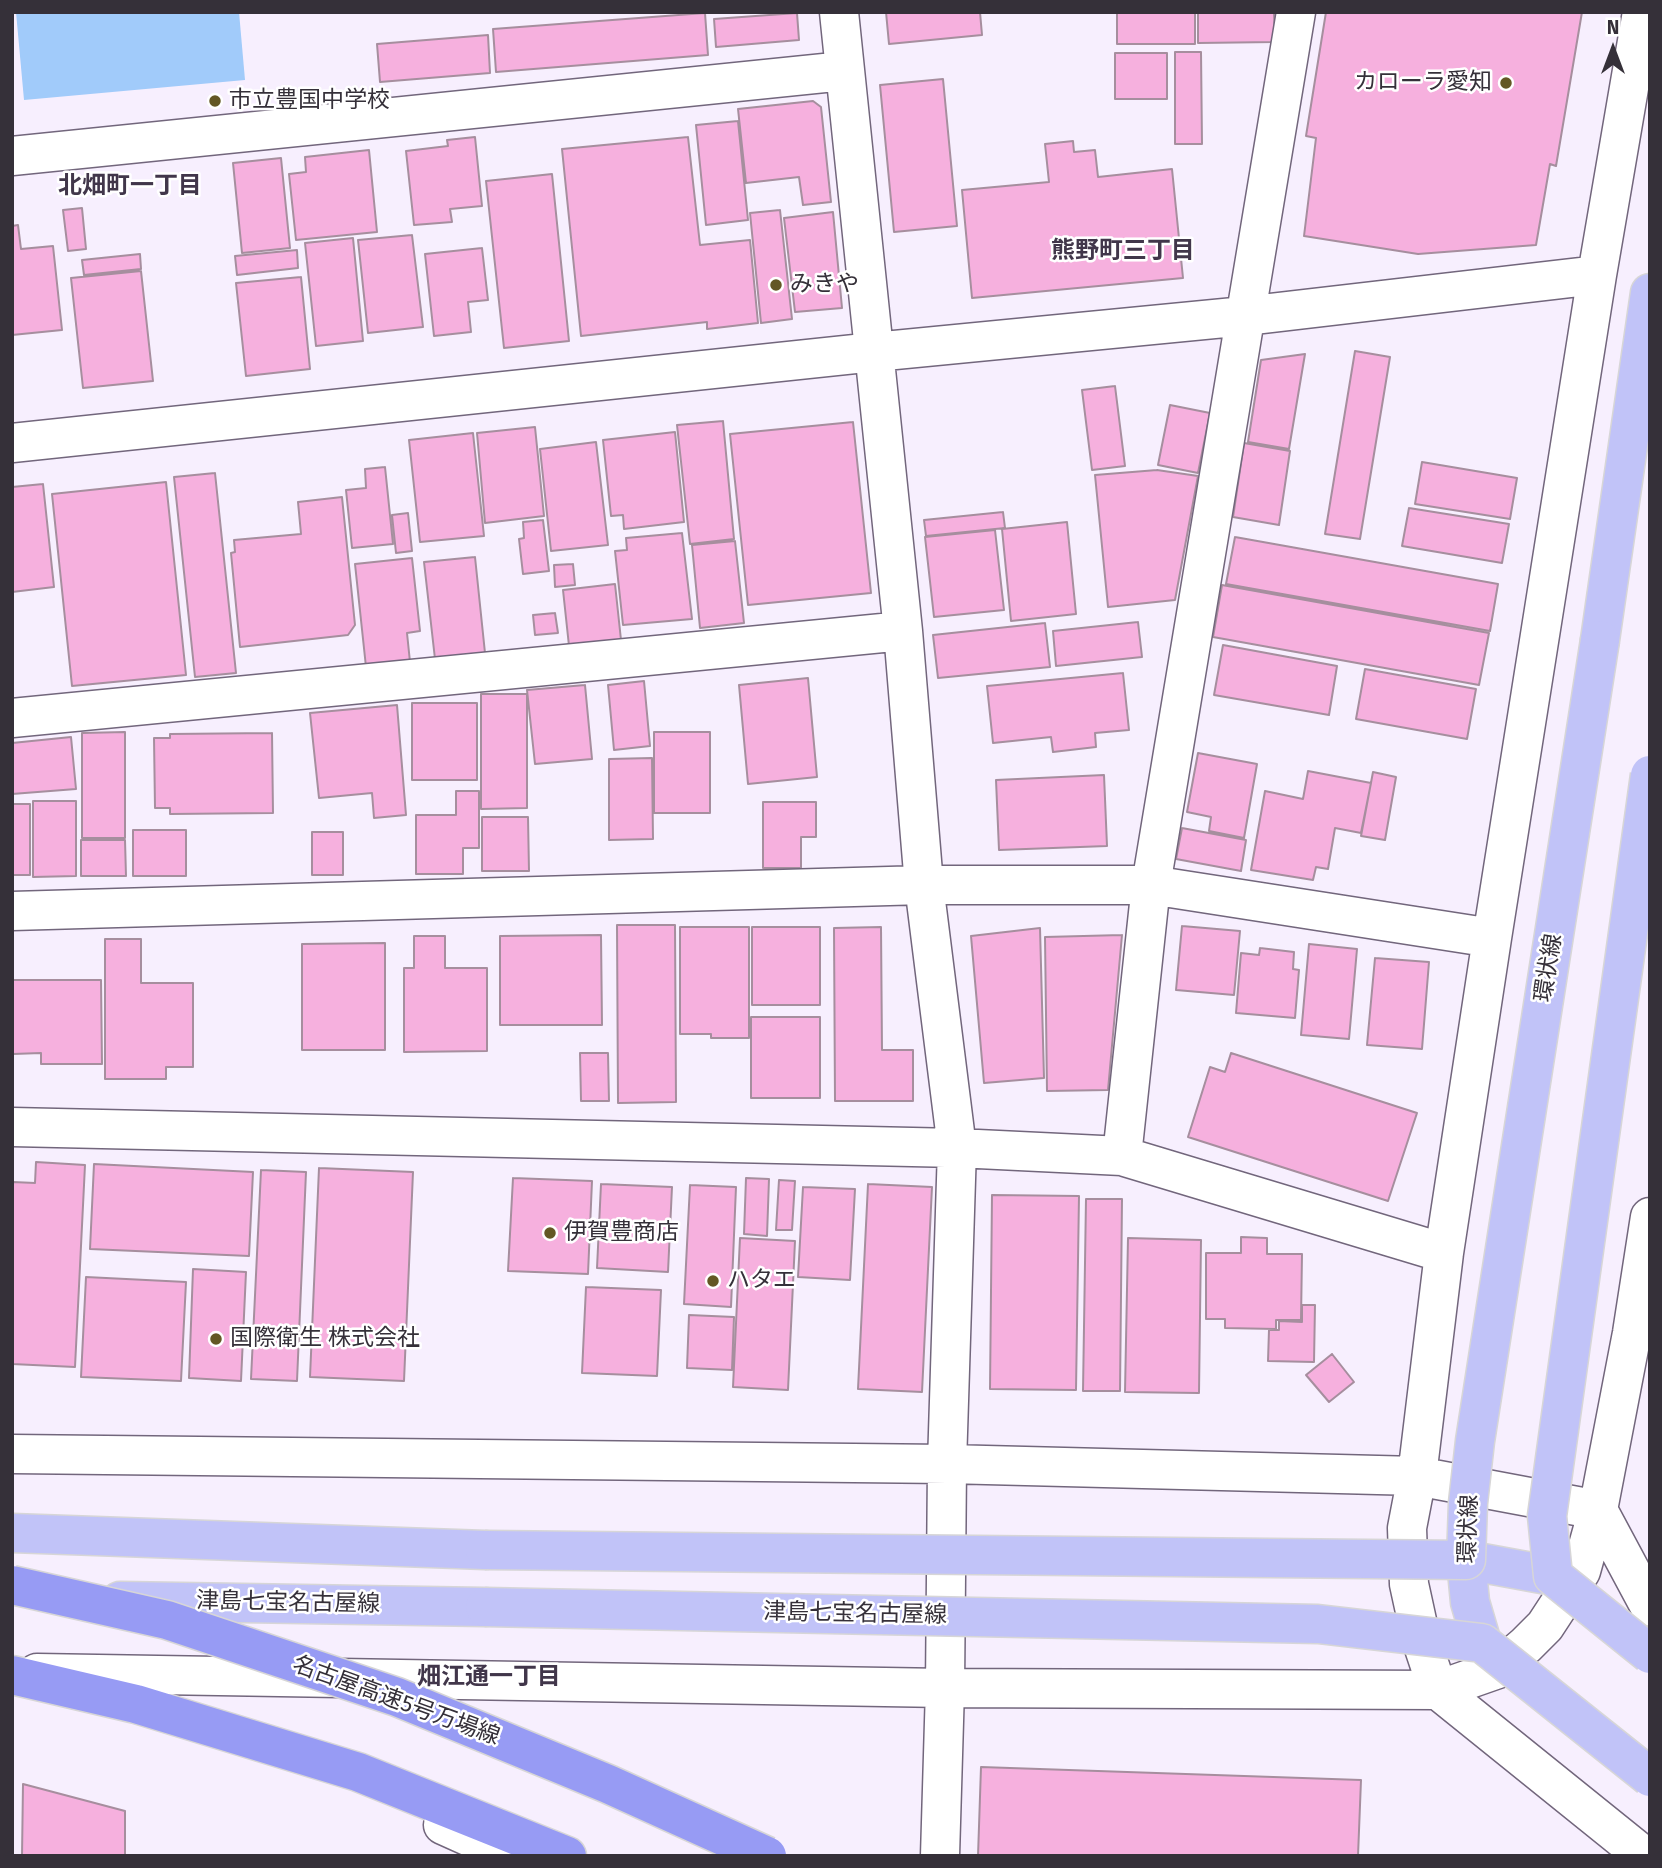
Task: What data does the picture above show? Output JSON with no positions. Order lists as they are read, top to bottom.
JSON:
{
  "streets": {
    "highway": ["名古屋高速5号万場線"],
    "main road": ["環状線", "津島七宝名古屋線"]
  },
  "crossings": [
    ["環状線", "津島七宝名古屋線"]
  ],
  "districts": ["北畑町一丁目", "熊野町三丁目", "畑江通一丁目"],
  "places": [
    "カローラ愛知",
    "市立豊国中学校",
    "みきや",
    "伊賀豊商店",
    "ハタエ",
    "国際衛生 株式会社"
  ],
  "north": "top"
}
